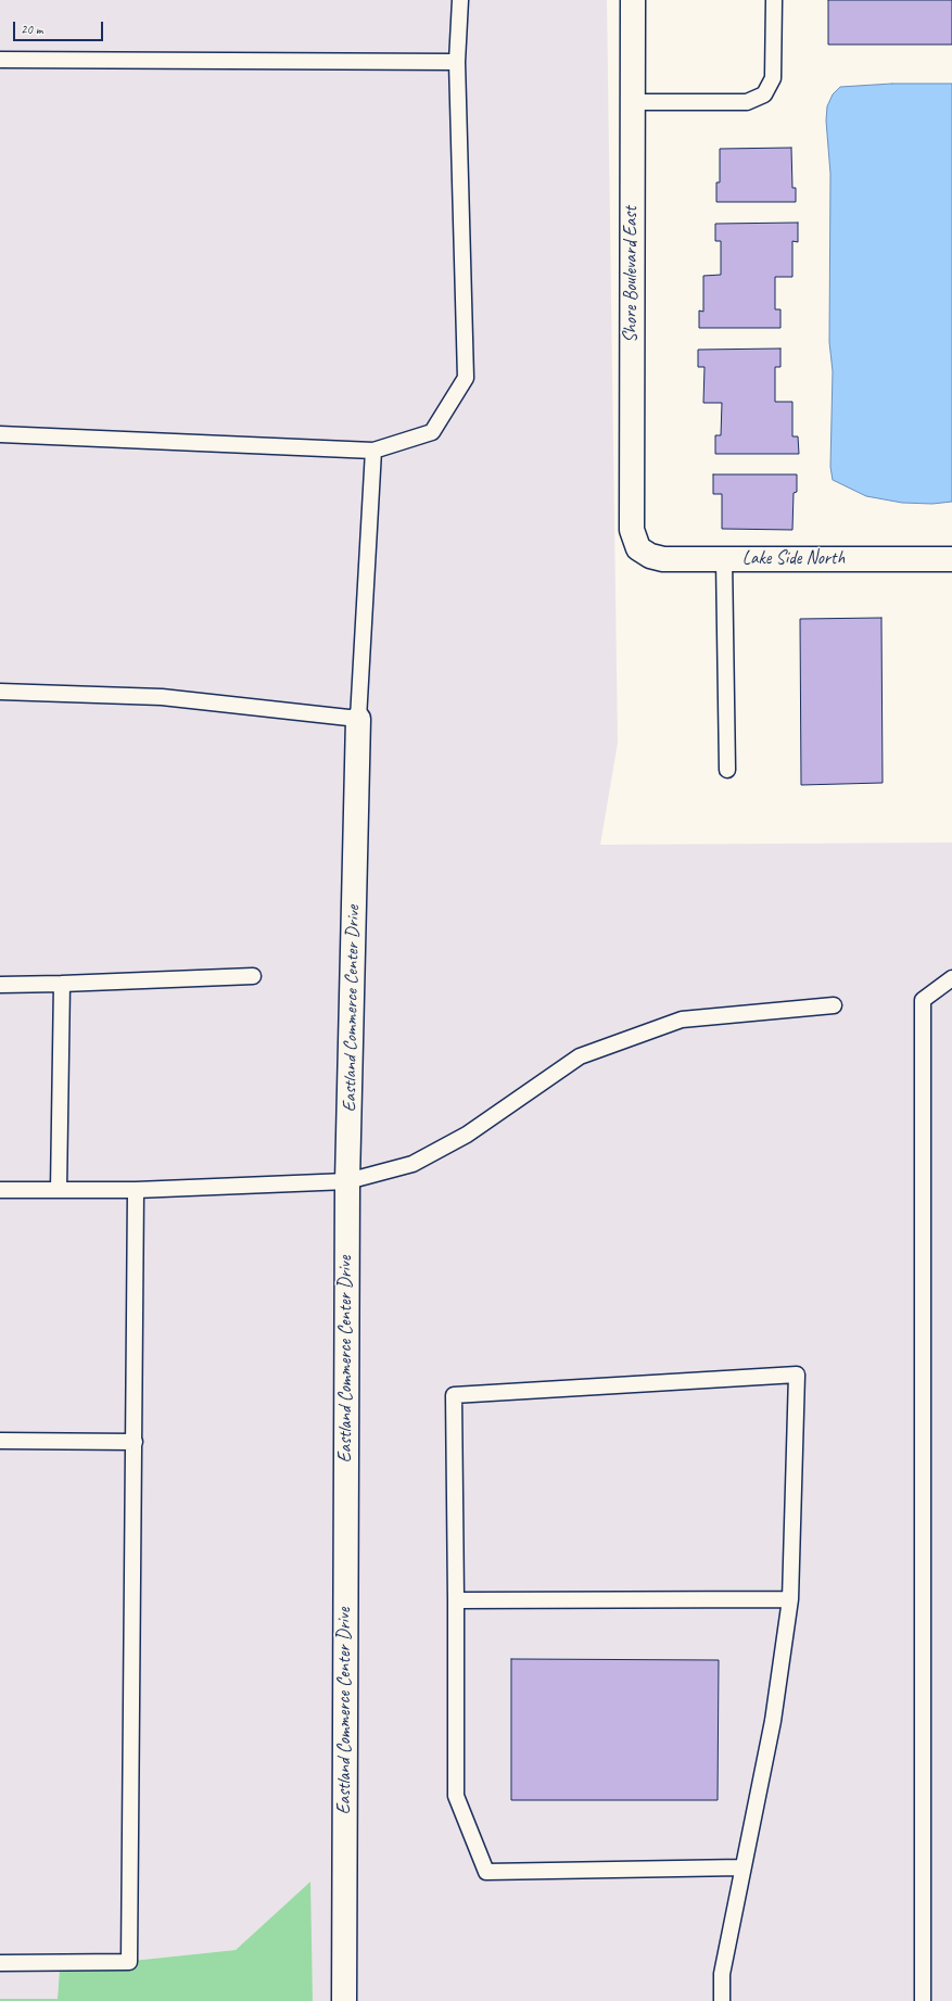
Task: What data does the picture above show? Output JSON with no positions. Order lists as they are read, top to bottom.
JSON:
{
  "streets": {
    "street": ["Shore Boulevard East", "Lake Side North", "Eastland Commerce Center Drive"]
  },
  "crossings": [
    ["Shore Boulevard East", "Lake Side North"]
  ],
  "scale_bar": "20 m"
}
